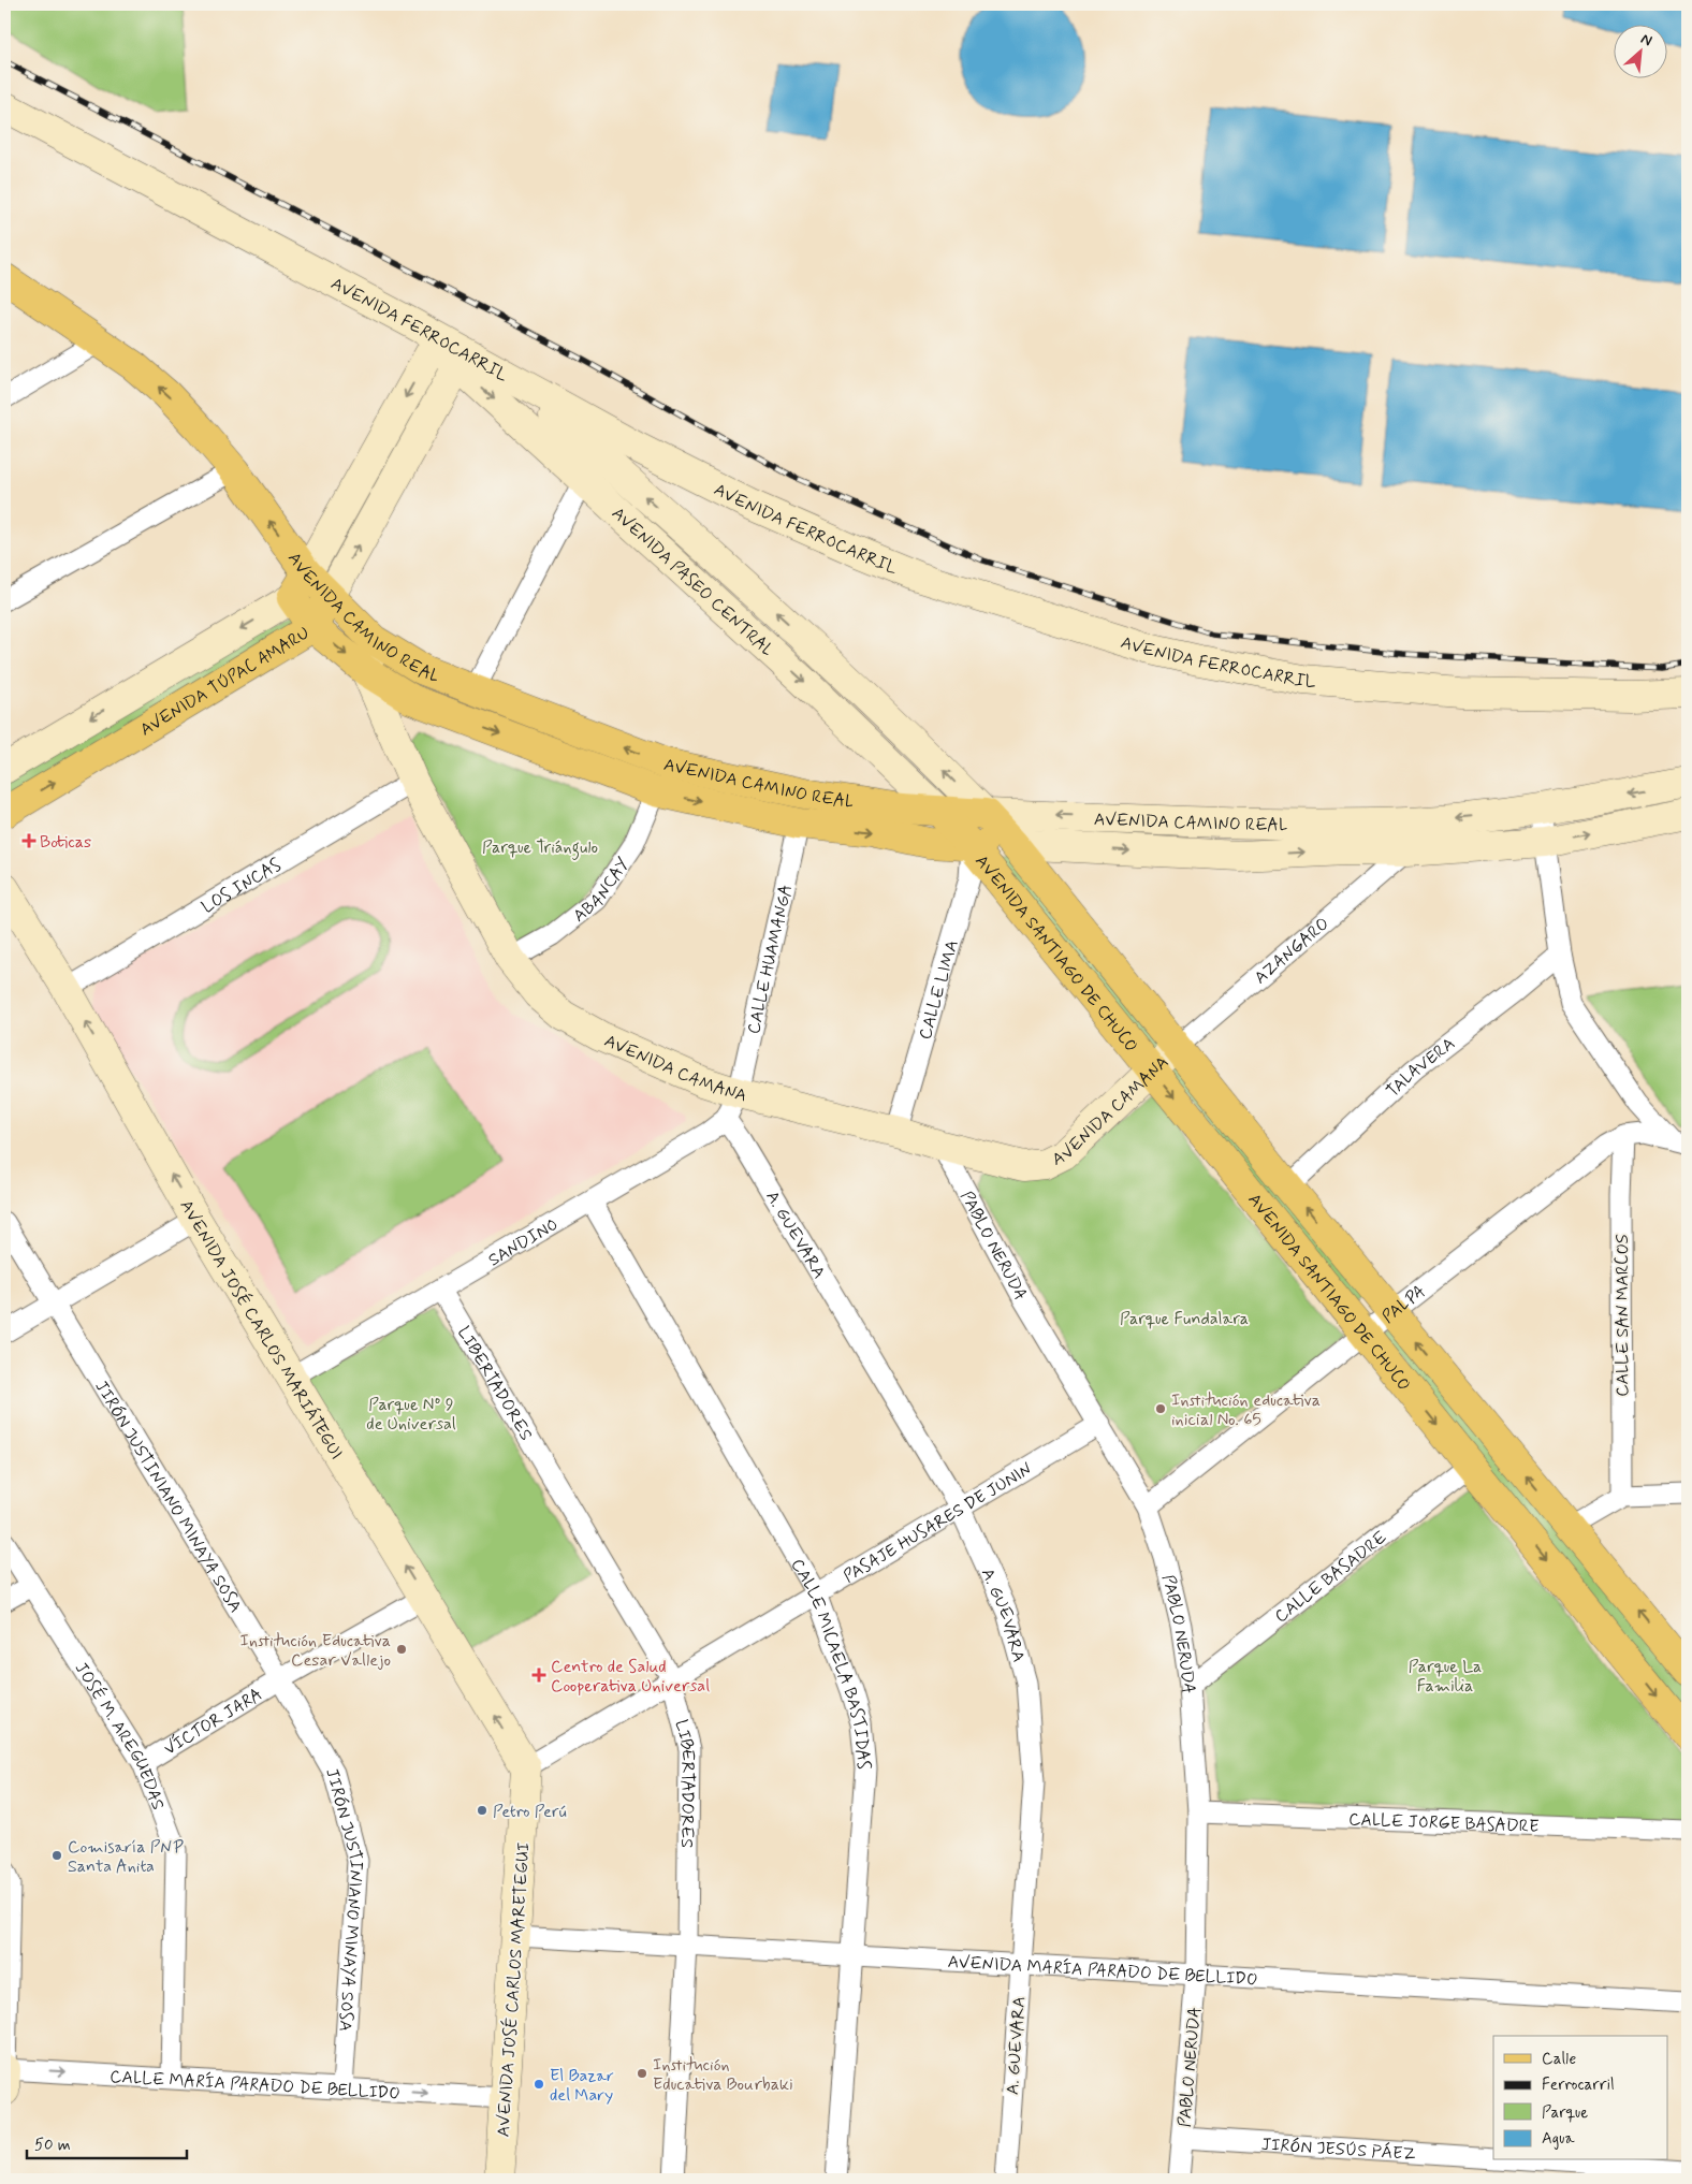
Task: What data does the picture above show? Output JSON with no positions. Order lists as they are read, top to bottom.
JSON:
{
  "streets": {
    "main road": [
      "AVENIDA PASEO CENTRAL",
      "AVENIDA CAMINO REAL",
      "AVENIDA TÚPAC AMARU",
      "AVENIDA SANTIAGO DE CHUCO"
    ],
    "street": [
      "AVENIDA FERROCARRIL",
      "LOS INCAS",
      "ABANCAY",
      "AZANGARO",
      "CALLE HUAMANGA",
      "CALLE LIMA",
      "AVENIDA CAMANA",
      "TALAVERA",
      "A. GUEVARA",
      "SANDINO",
      "PABLO NERUDA",
      "PALPA",
      "CALLE SAN MARCOS",
      "AVENIDA JOSÉ CARLOS MARIÁTEGUI",
      "LIBERTADORES",
      "JIRÓN JUSTINIANO MINAYA SOSA",
      "PASAJE HUSARES DE JUNIN",
      "CALLE BASADRE",
      "CALLE MICAELA BASTIDAS",
      "VÍCTOR JARA",
      "JOSÉ M. AREGUEDAS",
      "CALLE JORGE BASADRE",
      "AVENIDA MARÍA PARADO DE BELLIDO",
      "AVENIDA JOSÉ CARLOS MARETEGUI",
      "CALLE MARÍA PARADO DE BELLIDO",
      "JIRÓN JESÚS PÁEZ"
    ]
  },
  "crossings": [
    ["AVENIDA FERROCARRIL", "AVENIDA PASEO CENTRAL"],
    ["AVENIDA FERROCARRIL", "AVENIDA TÚPAC AMARU"],
    ["AVENIDA PASEO CENTRAL", "AVENIDA CAMINO REAL"],
    ["AVENIDA PASEO CENTRAL", "AVENIDA TÚPAC AMARU"],
    ["AVENIDA PASEO CENTRAL", "AVENIDA SANTIAGO DE CHUCO"],
    ["AVENIDA PASEO CENTRAL", "CALLE LIMA"],
    ["AVENIDA CAMINO REAL", "AVENIDA TÚPAC AMARU"],
    ["AVENIDA CAMINO REAL", "ABANCAY"],
    ["AVENIDA CAMINO REAL", "AZANGARO"],
    ["AVENIDA CAMINO REAL", "AVENIDA SANTIAGO DE CHUCO"],
    ["AVENIDA CAMINO REAL", "CALLE HUAMANGA"],
    ["AVENIDA CAMINO REAL", "CALLE LIMA"],
    ["AVENIDA CAMINO REAL", "AVENIDA CAMANA"],
    ["LOS INCAS", "AVENIDA CAMANA"],
    ["LOS INCAS", "AVENIDA JOSÉ CARLOS MARIÁTEGUI"],
    ["ABANCAY", "AVENIDA CAMANA"],
    ["AZANGARO", "AVENIDA SANTIAGO DE CHUCO"],
    ["AZANGARO", "AVENIDA CAMANA"],
    ["AVENIDA SANTIAGO DE CHUCO", "CALLE LIMA"],
    ["AVENIDA SANTIAGO DE CHUCO", "AVENIDA CAMANA"],
    ["AVENIDA SANTIAGO DE CHUCO", "TALAVERA"],
    ["AVENIDA SANTIAGO DE CHUCO", "PALPA"],
    ["AVENIDA SANTIAGO DE CHUCO", "CALLE BASADRE"],
    ["CALLE HUAMANGA", "AVENIDA CAMANA"],
    ["CALLE HUAMANGA", "A. GUEVARA"],
    ["CALLE HUAMANGA", "SANDINO"],
    ["CALLE LIMA", "AVENIDA CAMANA"],
    ["AVENIDA CAMANA", "A. GUEVARA"],
    ["AVENIDA CAMANA", "SANDINO"],
    ["AVENIDA CAMANA", "PABLO NERUDA"],
    ["A. GUEVARA", "SANDINO"],
    ["A. GUEVARA", "PASAJE HUSARES DE JUNIN"],
    ["A. GUEVARA", "AVENIDA MARÍA PARADO DE BELLIDO"],
    ["SANDINO", "AVENIDA JOSÉ CARLOS MARIÁTEGUI"],
    ["SANDINO", "LIBERTADORES"],
    ["SANDINO", "CALLE MICAELA BASTIDAS"],
    ["PABLO NERUDA", "PALPA"],
    ["PABLO NERUDA", "PASAJE HUSARES DE JUNIN"],
    ["PABLO NERUDA", "CALLE BASADRE"],
    ["PABLO NERUDA", "CALLE JORGE BASADRE"],
    ["PABLO NERUDA", "AVENIDA MARÍA PARADO DE BELLIDO"],
    ["PABLO NERUDA", "JIRÓN JESÚS PÁEZ"],
    ["PALPA", "CALLE SAN MARCOS"],
    ["AVENIDA JOSÉ CARLOS MARIÁTEGUI", "PASAJE HUSARES DE JUNIN"],
    ["AVENIDA JOSÉ CARLOS MARIÁTEGUI", "VÍCTOR JARA"],
    ["AVENIDA JOSÉ CARLOS MARIÁTEGUI", "AVENIDA JOSÉ CARLOS MARETEGUI"],
    ["LIBERTADORES", "PASAJE HUSARES DE JUNIN"],
    ["LIBERTADORES", "AVENIDA MARÍA PARADO DE BELLIDO"],
    ["JIRÓN JUSTINIANO MINAYA SOSA", "VÍCTOR JARA"],
    ["JIRÓN JUSTINIANO MINAYA SOSA", "CALLE MARÍA PARADO DE BELLIDO"],
    ["PASAJE HUSARES DE JUNIN", "CALLE MICAELA BASTIDAS"],
    ["PASAJE HUSARES DE JUNIN", "AVENIDA JOSÉ CARLOS MARETEGUI"],
    ["CALLE MICAELA BASTIDAS", "AVENIDA MARÍA PARADO DE BELLIDO"],
    ["VÍCTOR JARA", "JOSÉ M. AREGUEDAS"],
    ["JOSÉ M. AREGUEDAS", "CALLE MARÍA PARADO DE BELLIDO"],
    ["AVENIDA MARÍA PARADO DE BELLIDO", "AVENIDA JOSÉ CARLOS MARETEGUI"],
    ["AVENIDA JOSÉ CARLOS MARETEGUI", "CALLE MARÍA PARADO DE BELLIDO"]
  ],
  "one_way": ["AVENIDA JOSÉ CARLOS MARIÁTEGUI", "CALLE MARÍA PARADO DE BELLIDO"],
  "parks": [
    "Parque Triángulo",
    "Parque Fundalara",
    "Parque Nº 9 de Universal",
    "Parque La Familia"
  ],
  "places": {
    "health": ["Boticas", "Centro de Salud Cooperativa Universal"],
    "other": [
      "Institución educativa inicial No. 65",
      "Institución Educativa Cesar Vallejo",
      "Petro Perú",
      "Comisaría PNP Santa Anita",
      "Institución Educativa Bourbaki",
      "El Bazar del Mary"
    ]
  },
  "legend": [
    "Calle",
    "Ferrocarril",
    "Parque",
    "Agua"
  ],
  "scale_bar": "50 m",
  "north": "top right"
}
